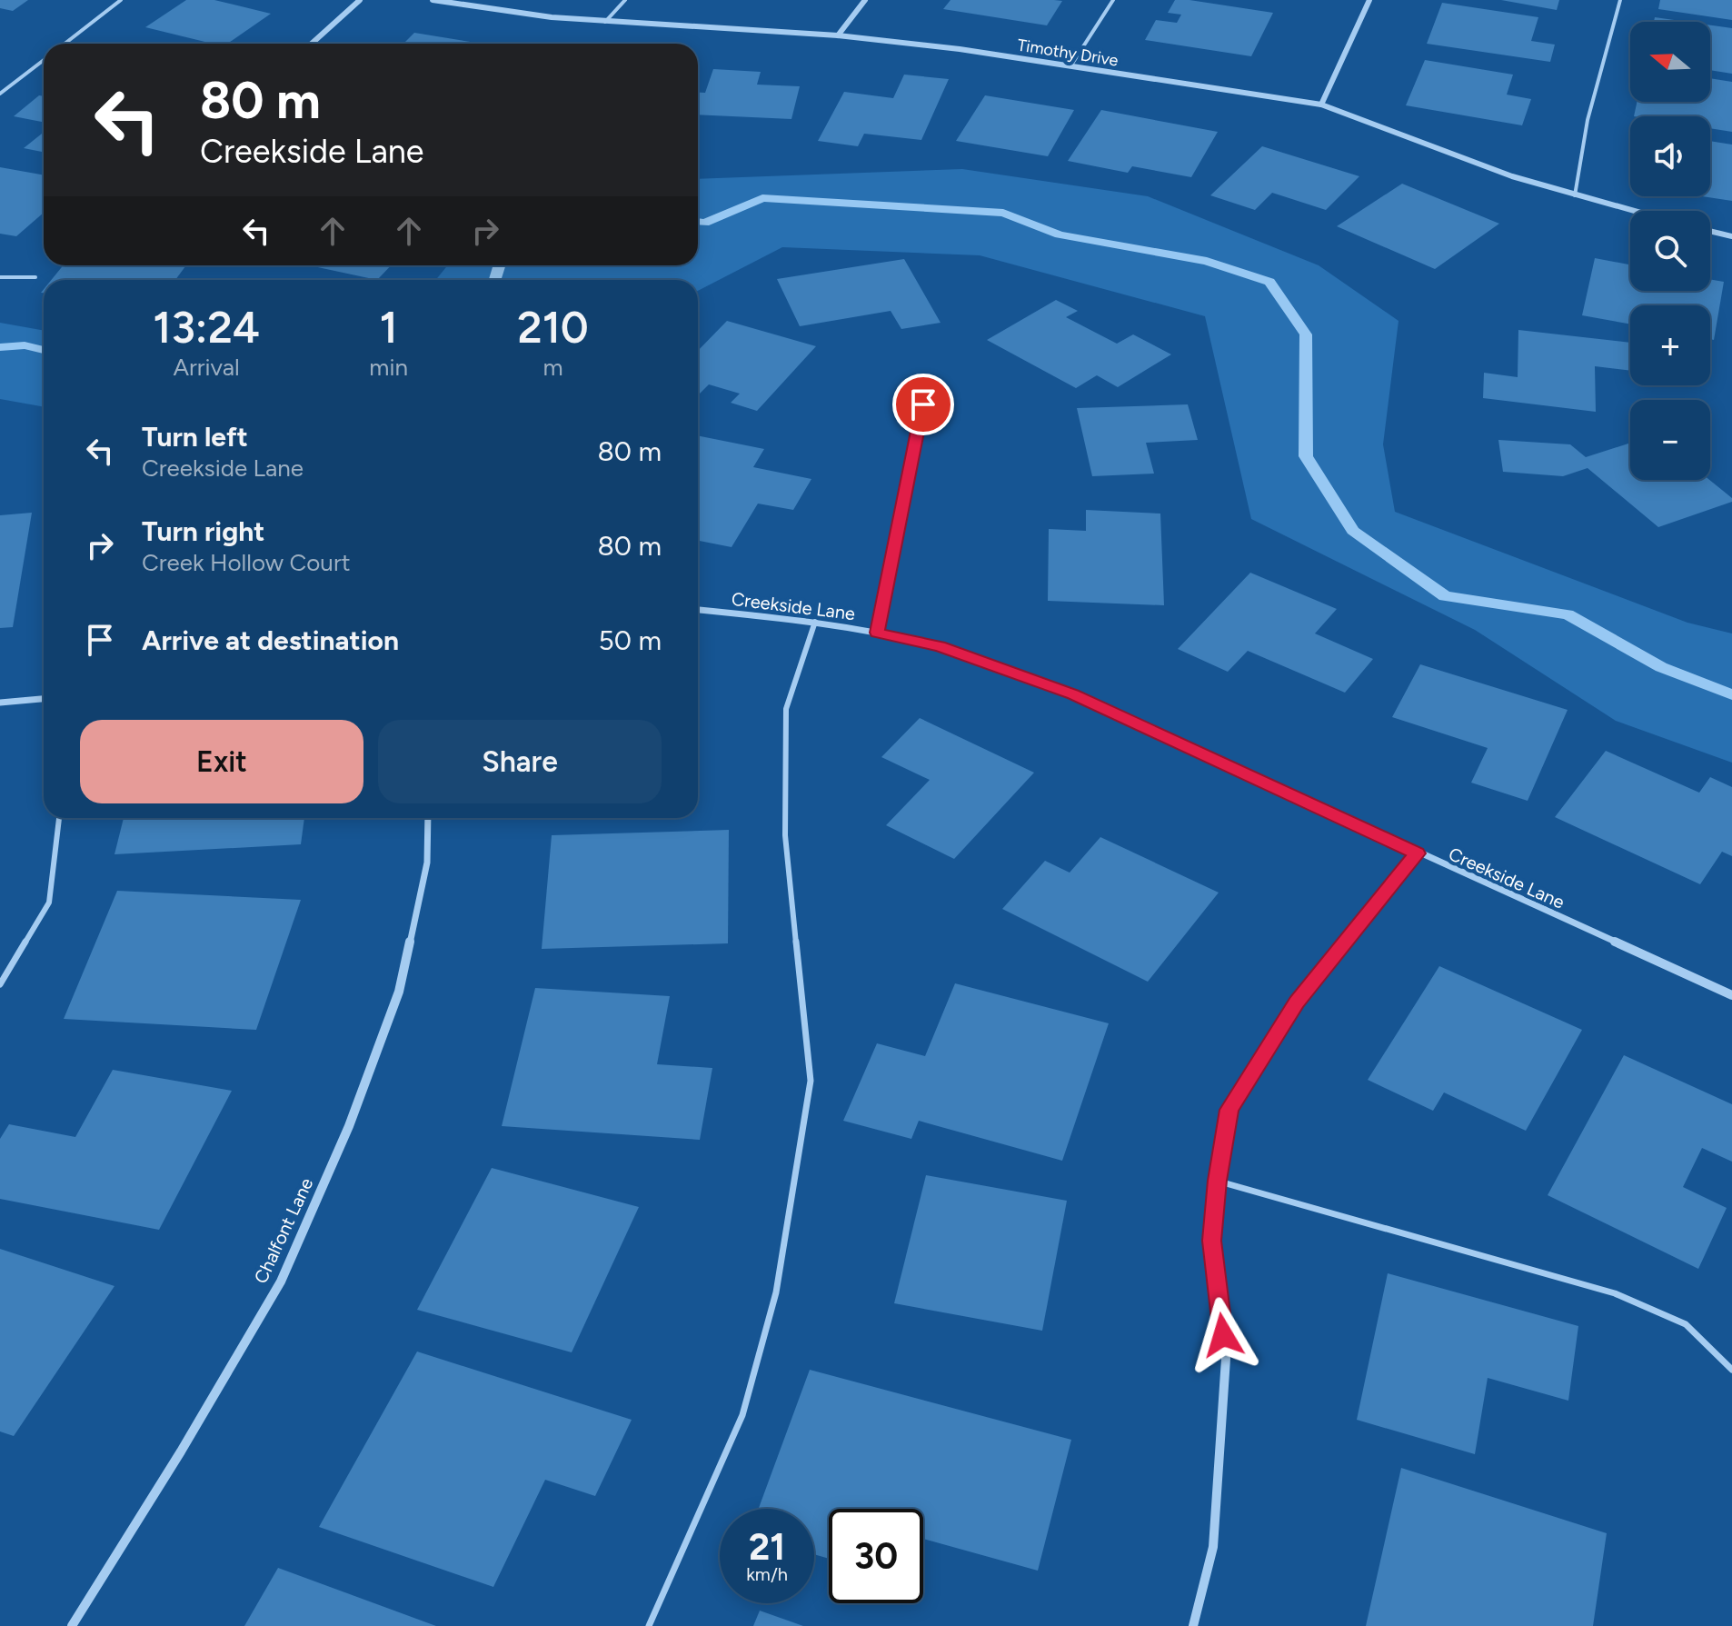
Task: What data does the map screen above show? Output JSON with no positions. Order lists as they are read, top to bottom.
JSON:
{
  "streets": {
    "street": ["Timothy Drive", "Creekside Lane", "Chalfont Lane"]
  },
  "north": "left",
  "page": {
    "map_buttons": ["+", "−"],
    "turn": ["80 m", "Creekside Lane"],
    "eta": [
      "13:24",
      "Arrival",
      "1",
      "min",
      "210",
      "m"
    ],
    "list": [
      {
        "name": "Turn left",
        "note": "Creekside Lane",
        "value": "80 m"
      },
      {
        "name": "Turn right",
        "note": "Creek Hollow Court",
        "value": "80 m"
      },
      {
        "name": "Arrive at destination",
        "value": "50 m"
      }
    ],
    "buttons": ["Exit", "Share"],
    "speed": "21 km/h",
    "limit": "30"
  }
}
